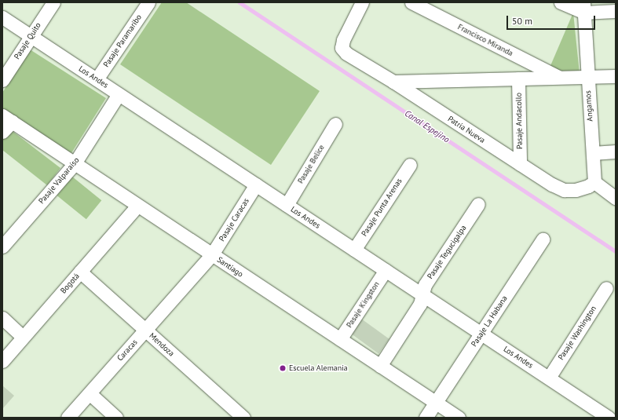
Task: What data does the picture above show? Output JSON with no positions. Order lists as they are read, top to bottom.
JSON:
{
  "streets": {
    "street": [
      "Francisco Miranda",
      "Pasaje Quito",
      "Pasaje Paramaribo",
      "Los Andes",
      "Angamos",
      "Pasaje Andacollo",
      "Patria Nueva",
      "Pasaje Belice",
      "Pasaje Valparaíso",
      "Pasaje Punta Arenas",
      "Pasaje Caracas",
      "Pasaje Tegucigalpa",
      "Santiago",
      "Bogotá",
      "Pasaje Kingston",
      "Pasaje La Habana",
      "Pasaje Washington",
      "Mendoza",
      "Caracas"
    ]
  },
  "crossings": [
    ["Francisco Miranda", "Angamos"],
    ["Francisco Miranda", "Pasaje Andacollo"],
    ["Francisco Miranda", "Patria Nueva"],
    ["Pasaje Quito", "Los Andes"],
    ["Pasaje Paramaribo", "Los Andes"],
    ["Los Andes", "Pasaje Belice"],
    ["Los Andes", "Pasaje Valparaíso"],
    ["Los Andes", "Pasaje Punta Arenas"],
    ["Los Andes", "Pasaje Caracas"],
    ["Los Andes", "Pasaje Tegucigalpa"],
    ["Los Andes", "Pasaje Kingston"],
    ["Los Andes", "Pasaje La Habana"],
    ["Los Andes", "Pasaje Washington"],
    ["Angamos", "Patria Nueva"],
    ["Pasaje Andacollo", "Patria Nueva"],
    ["Pasaje Valparaíso", "Santiago"],
    ["Pasaje Caracas", "Santiago"],
    ["Pasaje Caracas", "Caracas"],
    ["Pasaje Tegucigalpa", "Santiago"],
    ["Santiago", "Bogotá"],
    ["Santiago", "Pasaje Kingston"],
    ["Santiago", "Pasaje La Habana"],
    ["Santiago", "Caracas"],
    ["Bogotá", "Mendoza"],
    ["Mendoza", "Caracas"]
  ],
  "water": ["Canal Espejino"],
  "places": ["Escuela Alemania"],
  "scale_bar": "50 m"
}
